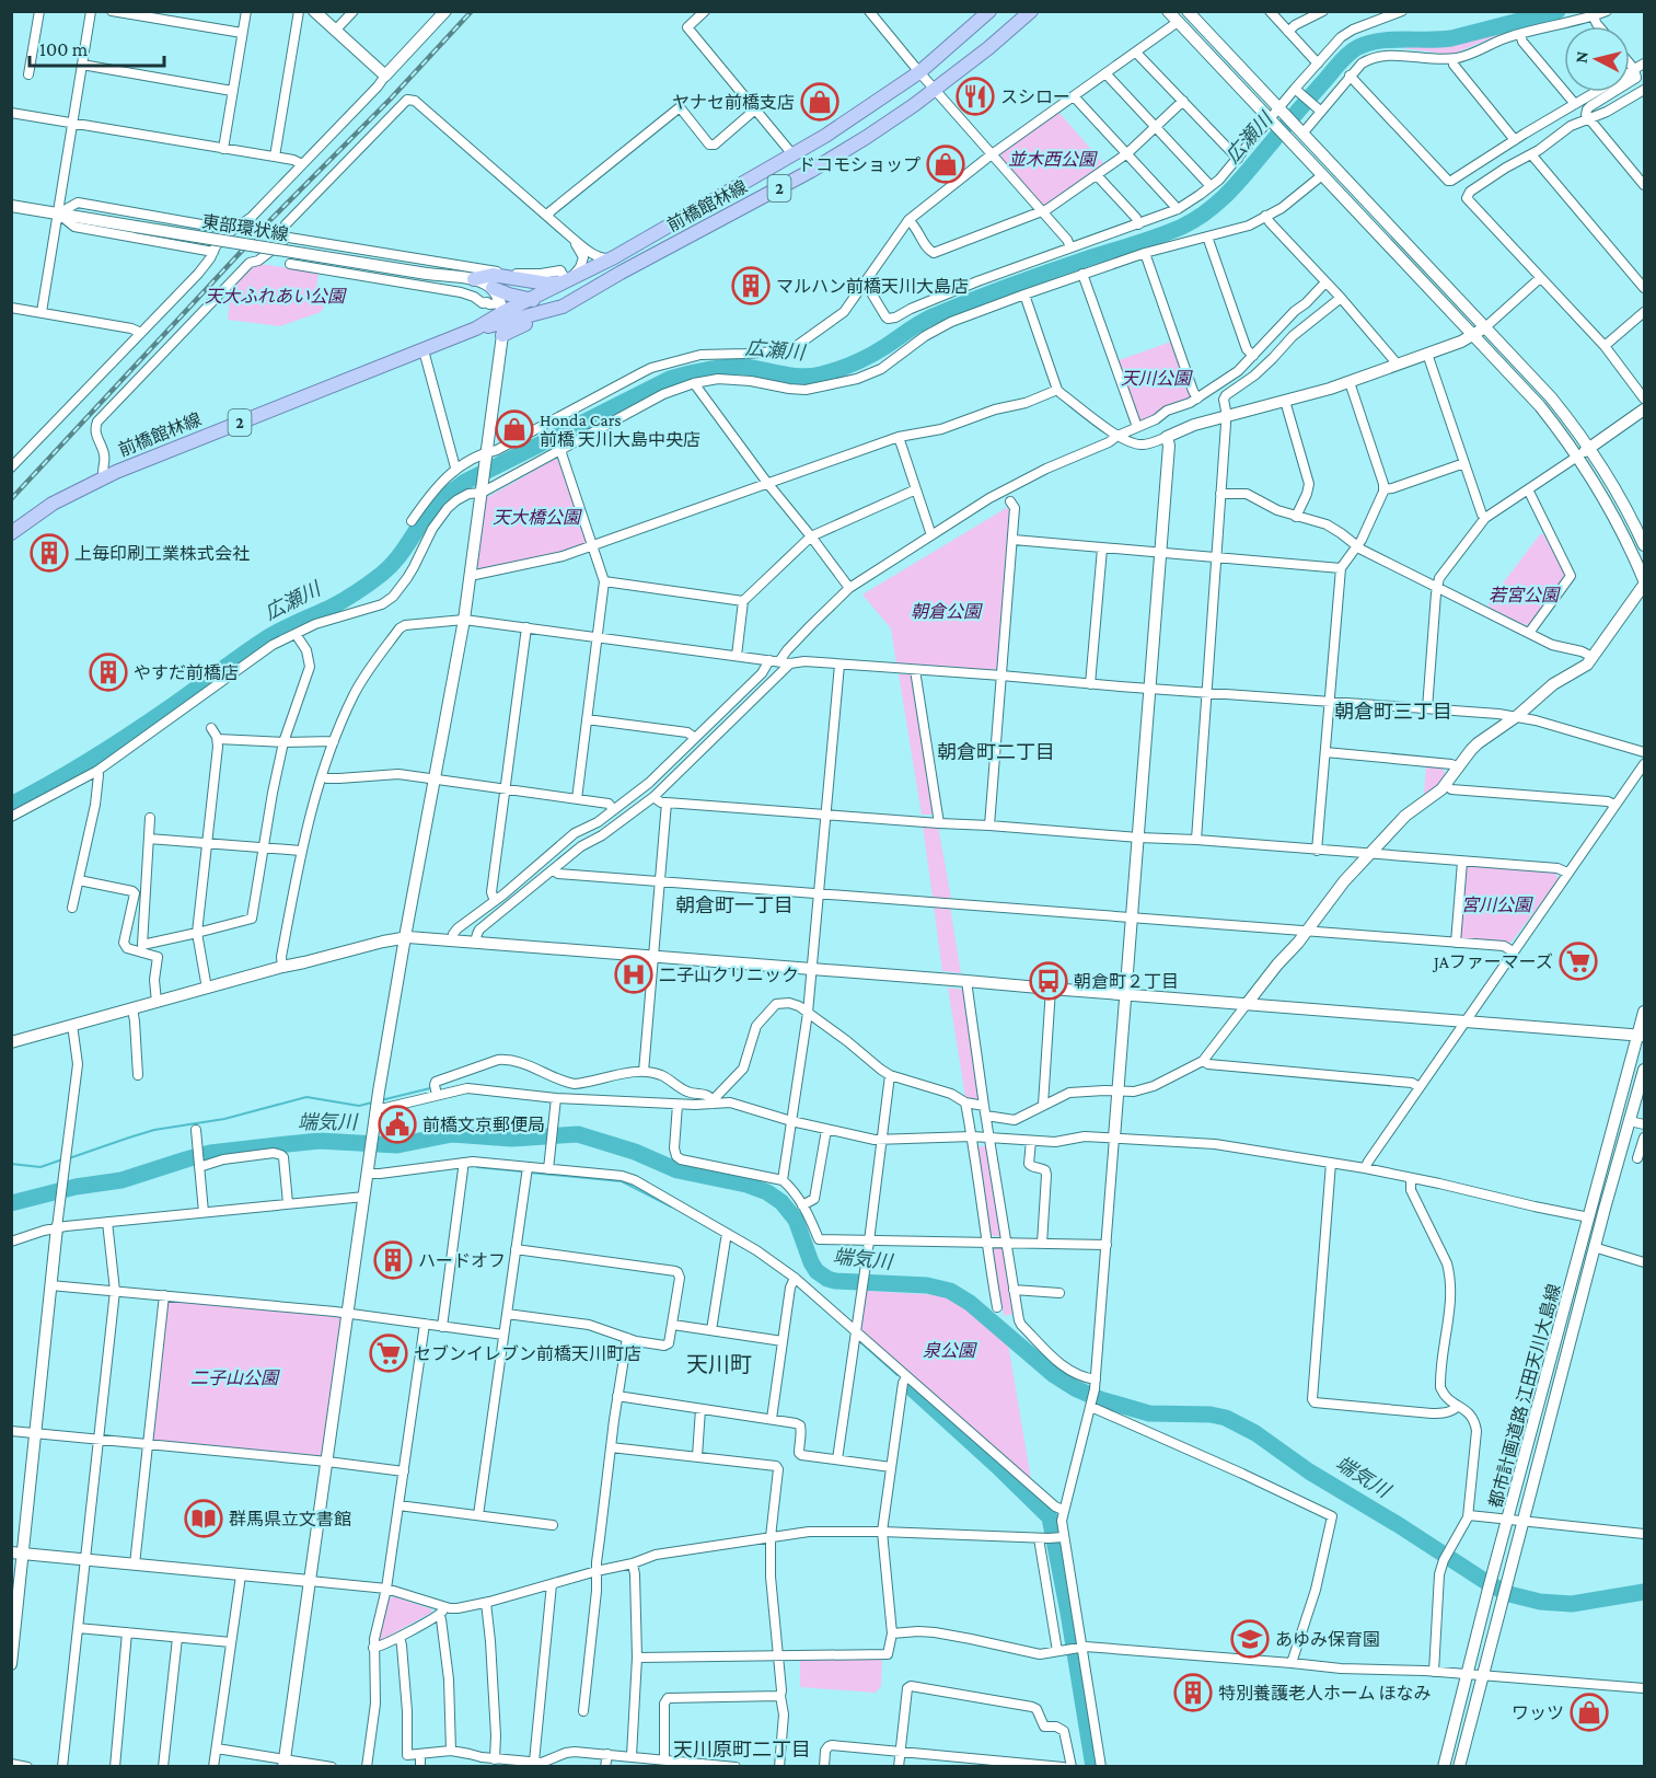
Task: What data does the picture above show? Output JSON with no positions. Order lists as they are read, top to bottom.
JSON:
{
  "streets": {
    "main road": ["2", "前橋館林線"],
    "street": ["東部環状線", "都市計画道路 江田天川大島線"]
  },
  "districts": [
    "朝倉町三丁目",
    "朝倉町二丁目",
    "朝倉町一丁目",
    "天川町",
    "天川原町二丁目"
  ],
  "water": ["広瀬川", "端気川"],
  "parks": [
    "並木西公園",
    "天大ふれあい公園",
    "天川公園",
    "天大橋公園",
    "若宮公園",
    "朝倉公園",
    "宮川公園",
    "泉公園",
    "二子山公園"
  ],
  "places": {
    "restaurant": ["スシロー"],
    "shop": [
      "ヤナセ前橋支店",
      "ドコモショップ",
      "Honda Cars 前橋 天川大島中央店",
      "ワッツ"
    ],
    "building": [
      "マルハン前橋天川大島店",
      "上毎印刷工業株式会社",
      "やすだ前橋店",
      "ハードオフ",
      "特別養護老人ホーム ほなみ"
    ],
    "supermarket": ["JAファーマーズ", "セブンイレブン前橋天川町店"],
    "hospital": ["二子山クリニック"],
    "bus stop": ["朝倉町２丁目"],
    "public building": ["前橋文京郵便局"],
    "library": ["群馬県立文書館"],
    "school or university": ["あゆみ保育園"]
  },
  "scale_bar": "100 m",
  "north": "left"
}
